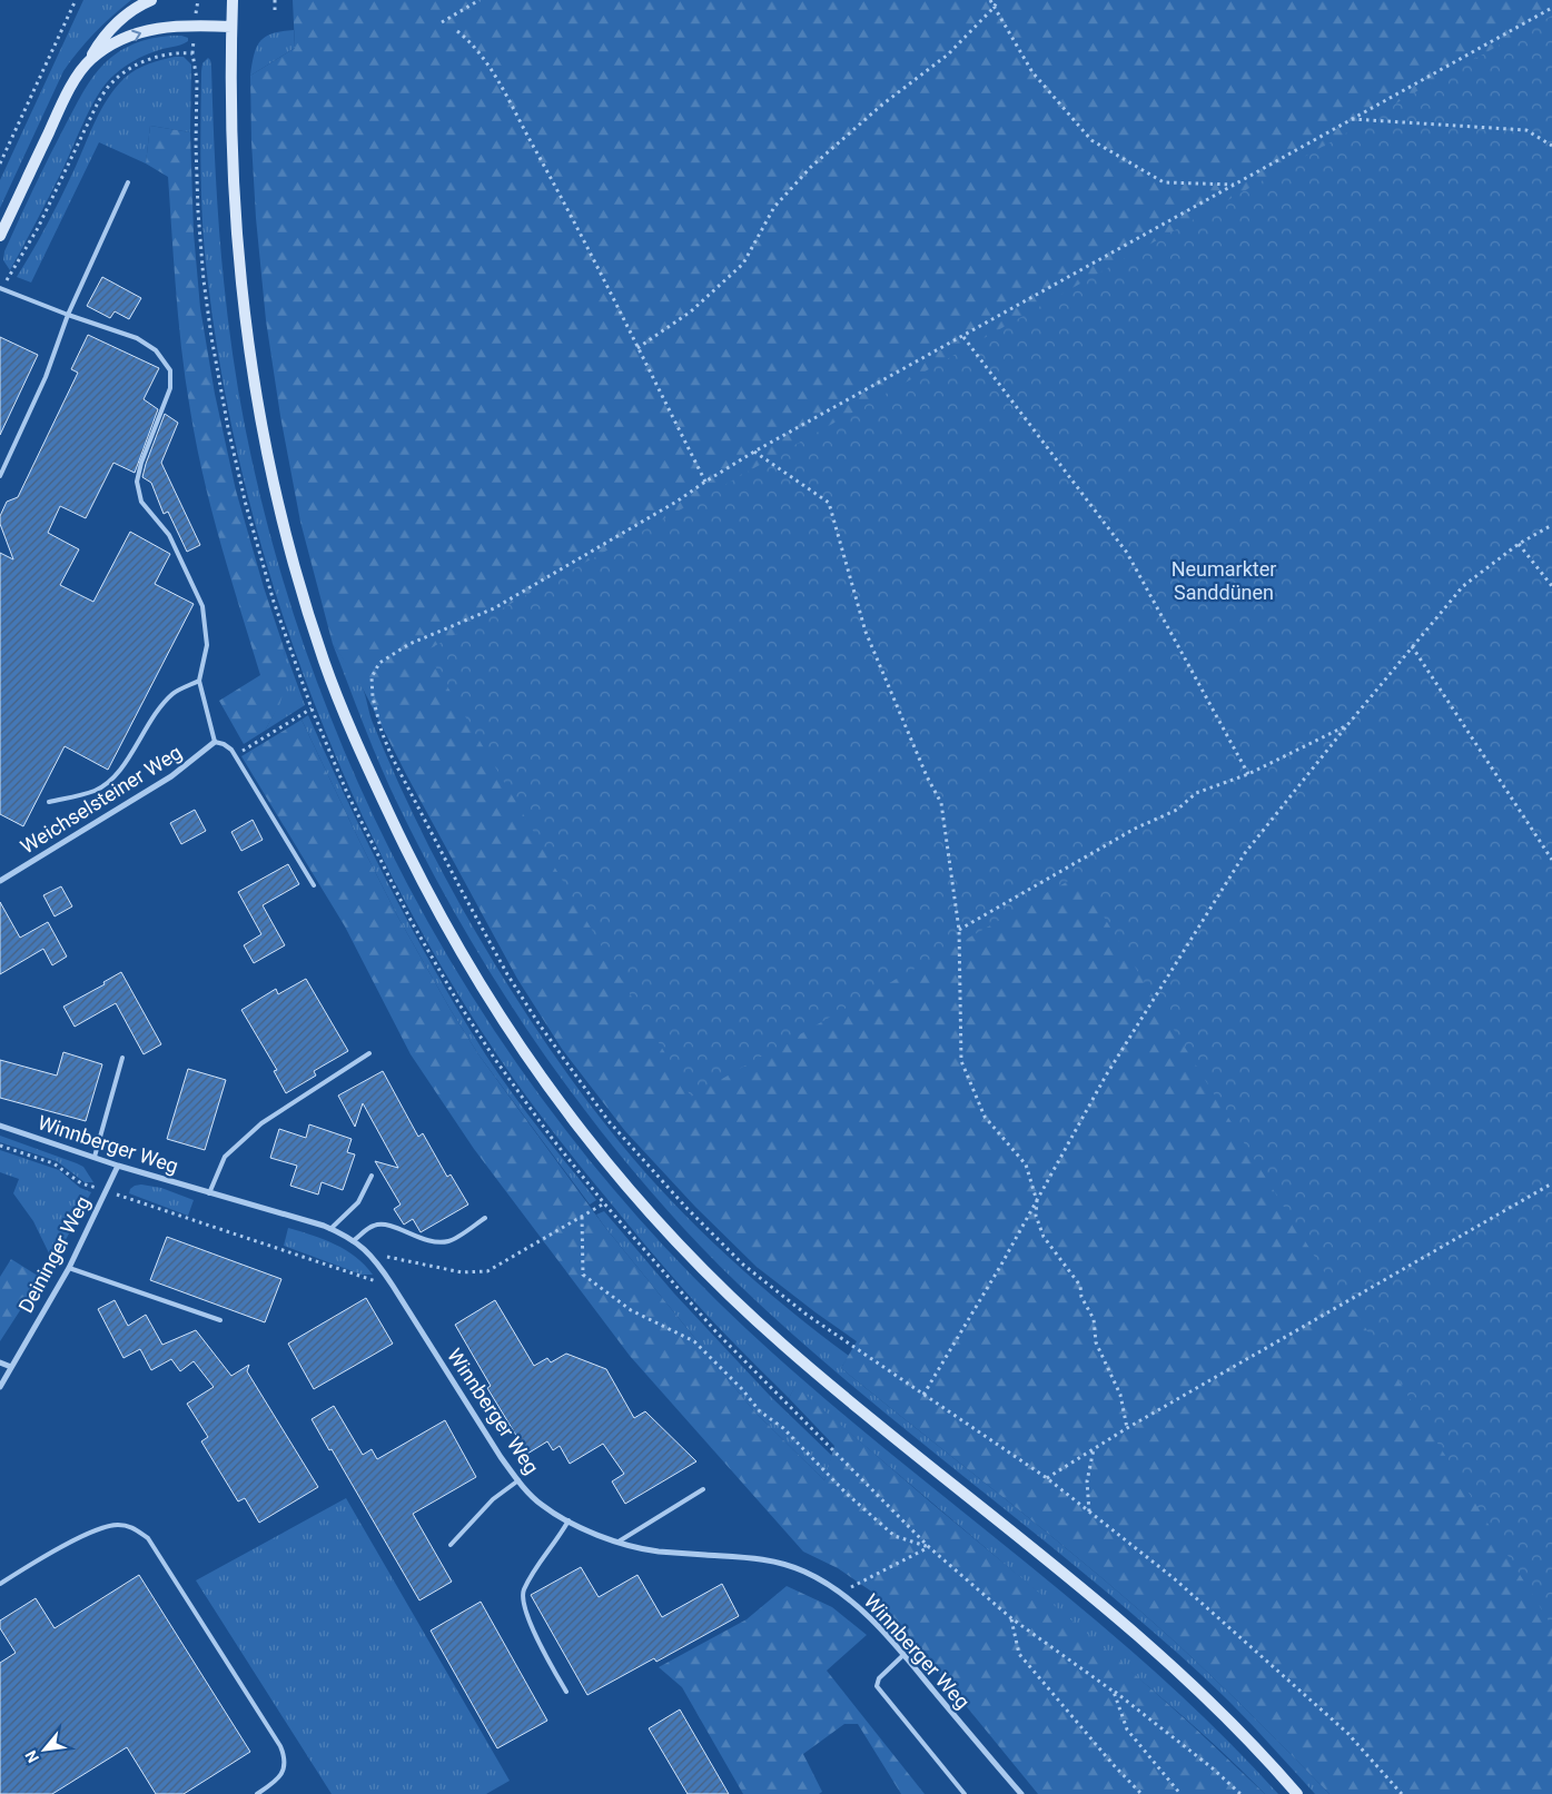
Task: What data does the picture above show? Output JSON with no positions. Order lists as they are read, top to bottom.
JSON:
{
  "streets": {
    "street": ["Weichselsteiner Weg", "Winnberger Weg", "Deininger Weg"]
  },
  "crossings": [
    ["Winnberger Weg", "Deininger Weg"]
  ],
  "parks": ["Neumarkter Sanddünen"],
  "north": "bottom left"
}
